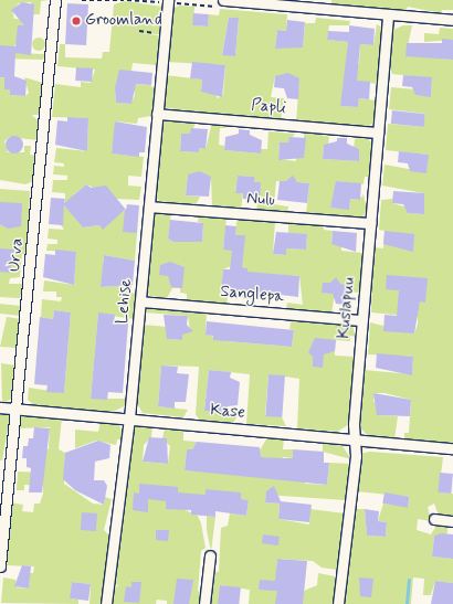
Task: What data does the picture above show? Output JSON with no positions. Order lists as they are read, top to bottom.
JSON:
{
  "streets": {
    "street": [
      "Papli",
      "Nulu",
      "Urva",
      "Sanglepa",
      "Lehise",
      "Kuslapuu",
      "Kase"
    ]
  },
  "crossings": [
    ["Papli", "Lehise"],
    ["Papli", "Kuslapuu"],
    ["Nulu", "Lehise"],
    ["Nulu", "Kuslapuu"],
    ["Urva", "Kase"],
    ["Sanglepa", "Lehise"],
    ["Sanglepa", "Kuslapuu"],
    ["Lehise", "Kase"],
    ["Kuslapuu", "Kase"]
  ],
  "places": ["Groomland"]
}
